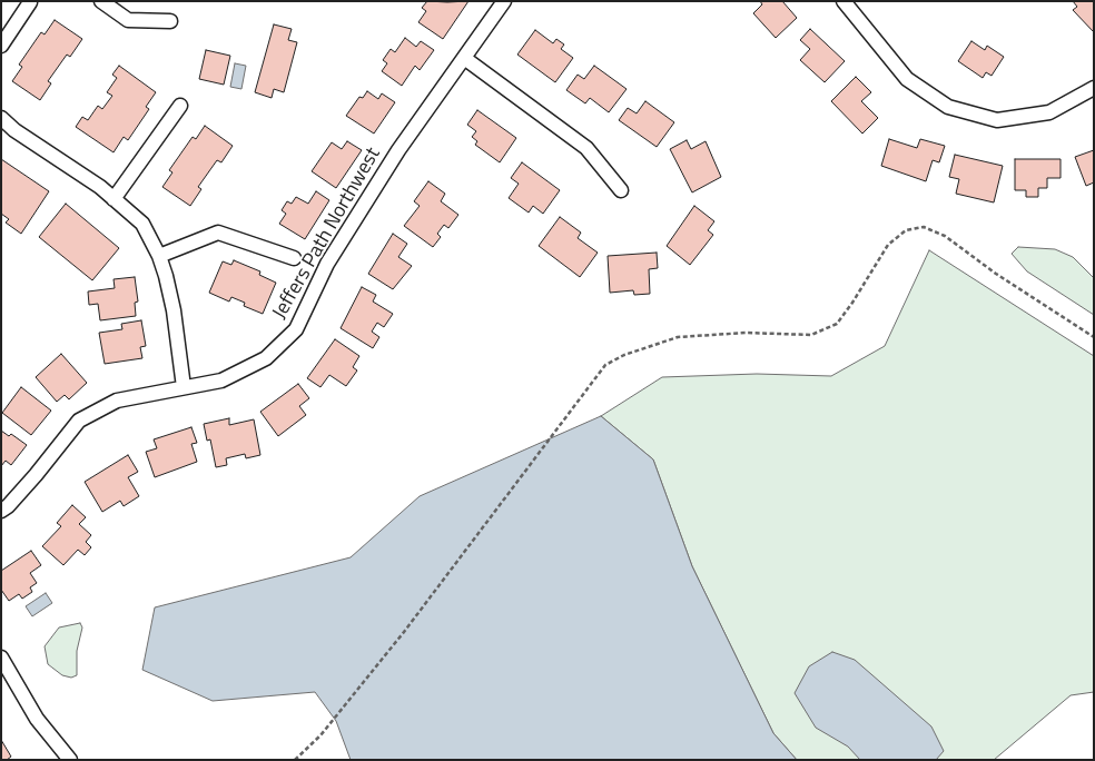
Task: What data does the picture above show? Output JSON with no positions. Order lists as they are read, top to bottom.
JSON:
{
  "streets": {
    "street": ["Jeffers Path Northwest"]
  }
}
